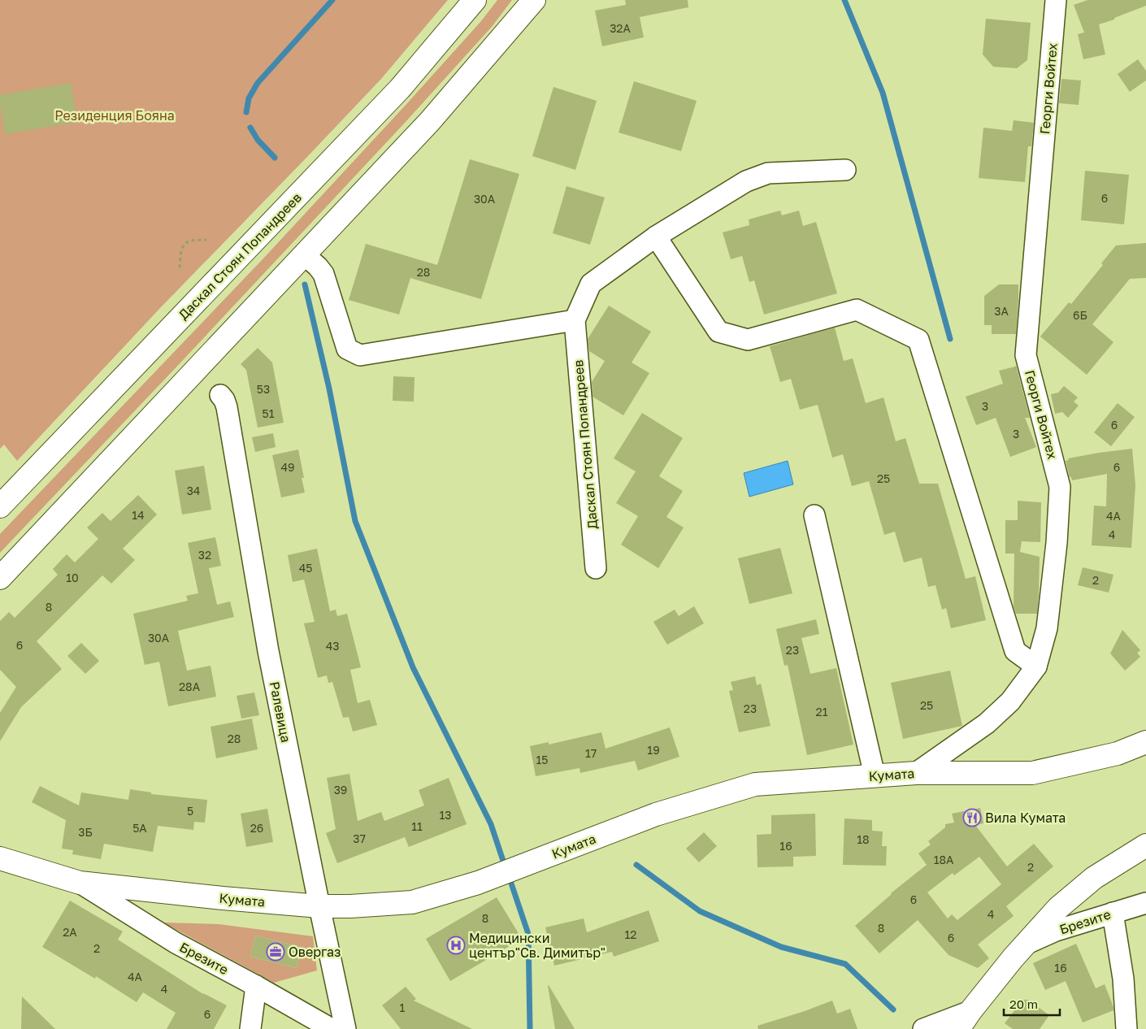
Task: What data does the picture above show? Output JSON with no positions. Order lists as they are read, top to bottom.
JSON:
{
  "streets": {
    "main road": ["Даскал Стоян Попандреев", "Кумата"],
    "street": ["Георги Войтех", "Ралевица", "Брезите"]
  },
  "crossings": [
    ["Георги Войтех", "Кумата"],
    ["Ралевица", "Кумата"],
    ["Кумата", "Брезите"]
  ],
  "parks": ["Резиденция Бояна"],
  "places": {
    "restaurant": ["Вила Кумата"],
    "hospital": ["Медицински център\"Св. Димитър\""],
    "office": ["Овергаз"]
  },
  "house_numbers": [
    "32А",
    "6",
    "30А",
    "28",
    "3А",
    "6Б",
    "53",
    "3",
    "51",
    "6",
    "3",
    "49",
    "6",
    "25",
    "34",
    "14",
    "4А",
    "4",
    "32",
    "45",
    "10",
    "2",
    "8",
    "30А",
    "6",
    "43",
    "23",
    "28А",
    "25",
    "23",
    "21",
    "28",
    "19",
    "17",
    "15",
    "39",
    "5",
    "13",
    "11",
    "5А",
    "26",
    "3Б",
    "37",
    "18",
    "16",
    "18А",
    "2",
    "6",
    "4",
    "8",
    "8",
    "2А",
    "12",
    "6",
    "2",
    "16",
    "4А",
    "4",
    "1",
    "6"
  ],
  "scale_bar": "20 m"
}
